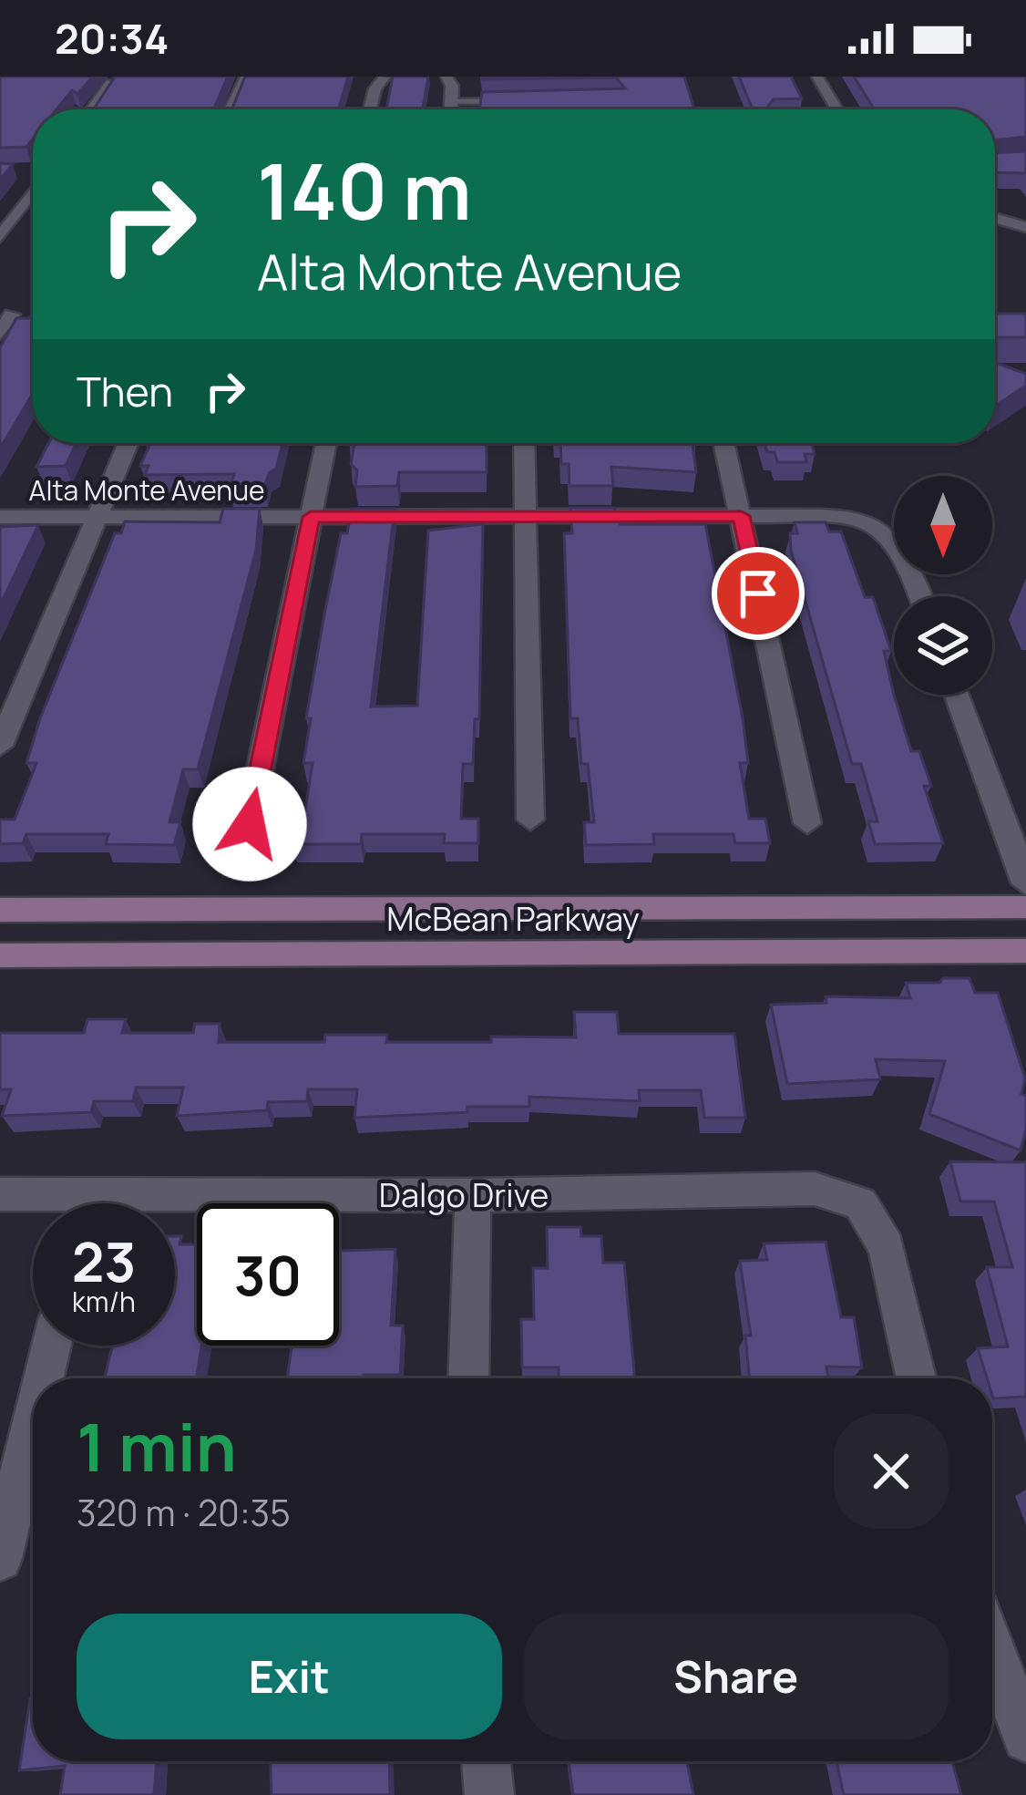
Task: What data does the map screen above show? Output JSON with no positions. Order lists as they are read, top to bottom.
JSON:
{
  "streets": {
    "main road": ["McBean Parkway"],
    "street": ["Alta Monte Avenue", "Dalgo Drive"]
  },
  "north": "bottom",
  "page": {
    "status": "20:34",
    "turn": ["140 m", "Alta Monte Avenue"],
    "then": "Then",
    "speed": "23 km/h",
    "limit": "30",
    "heading": ["1 min", "320 m · 20:35"],
    "buttons": ["Exit", "Share"]
  }
}
